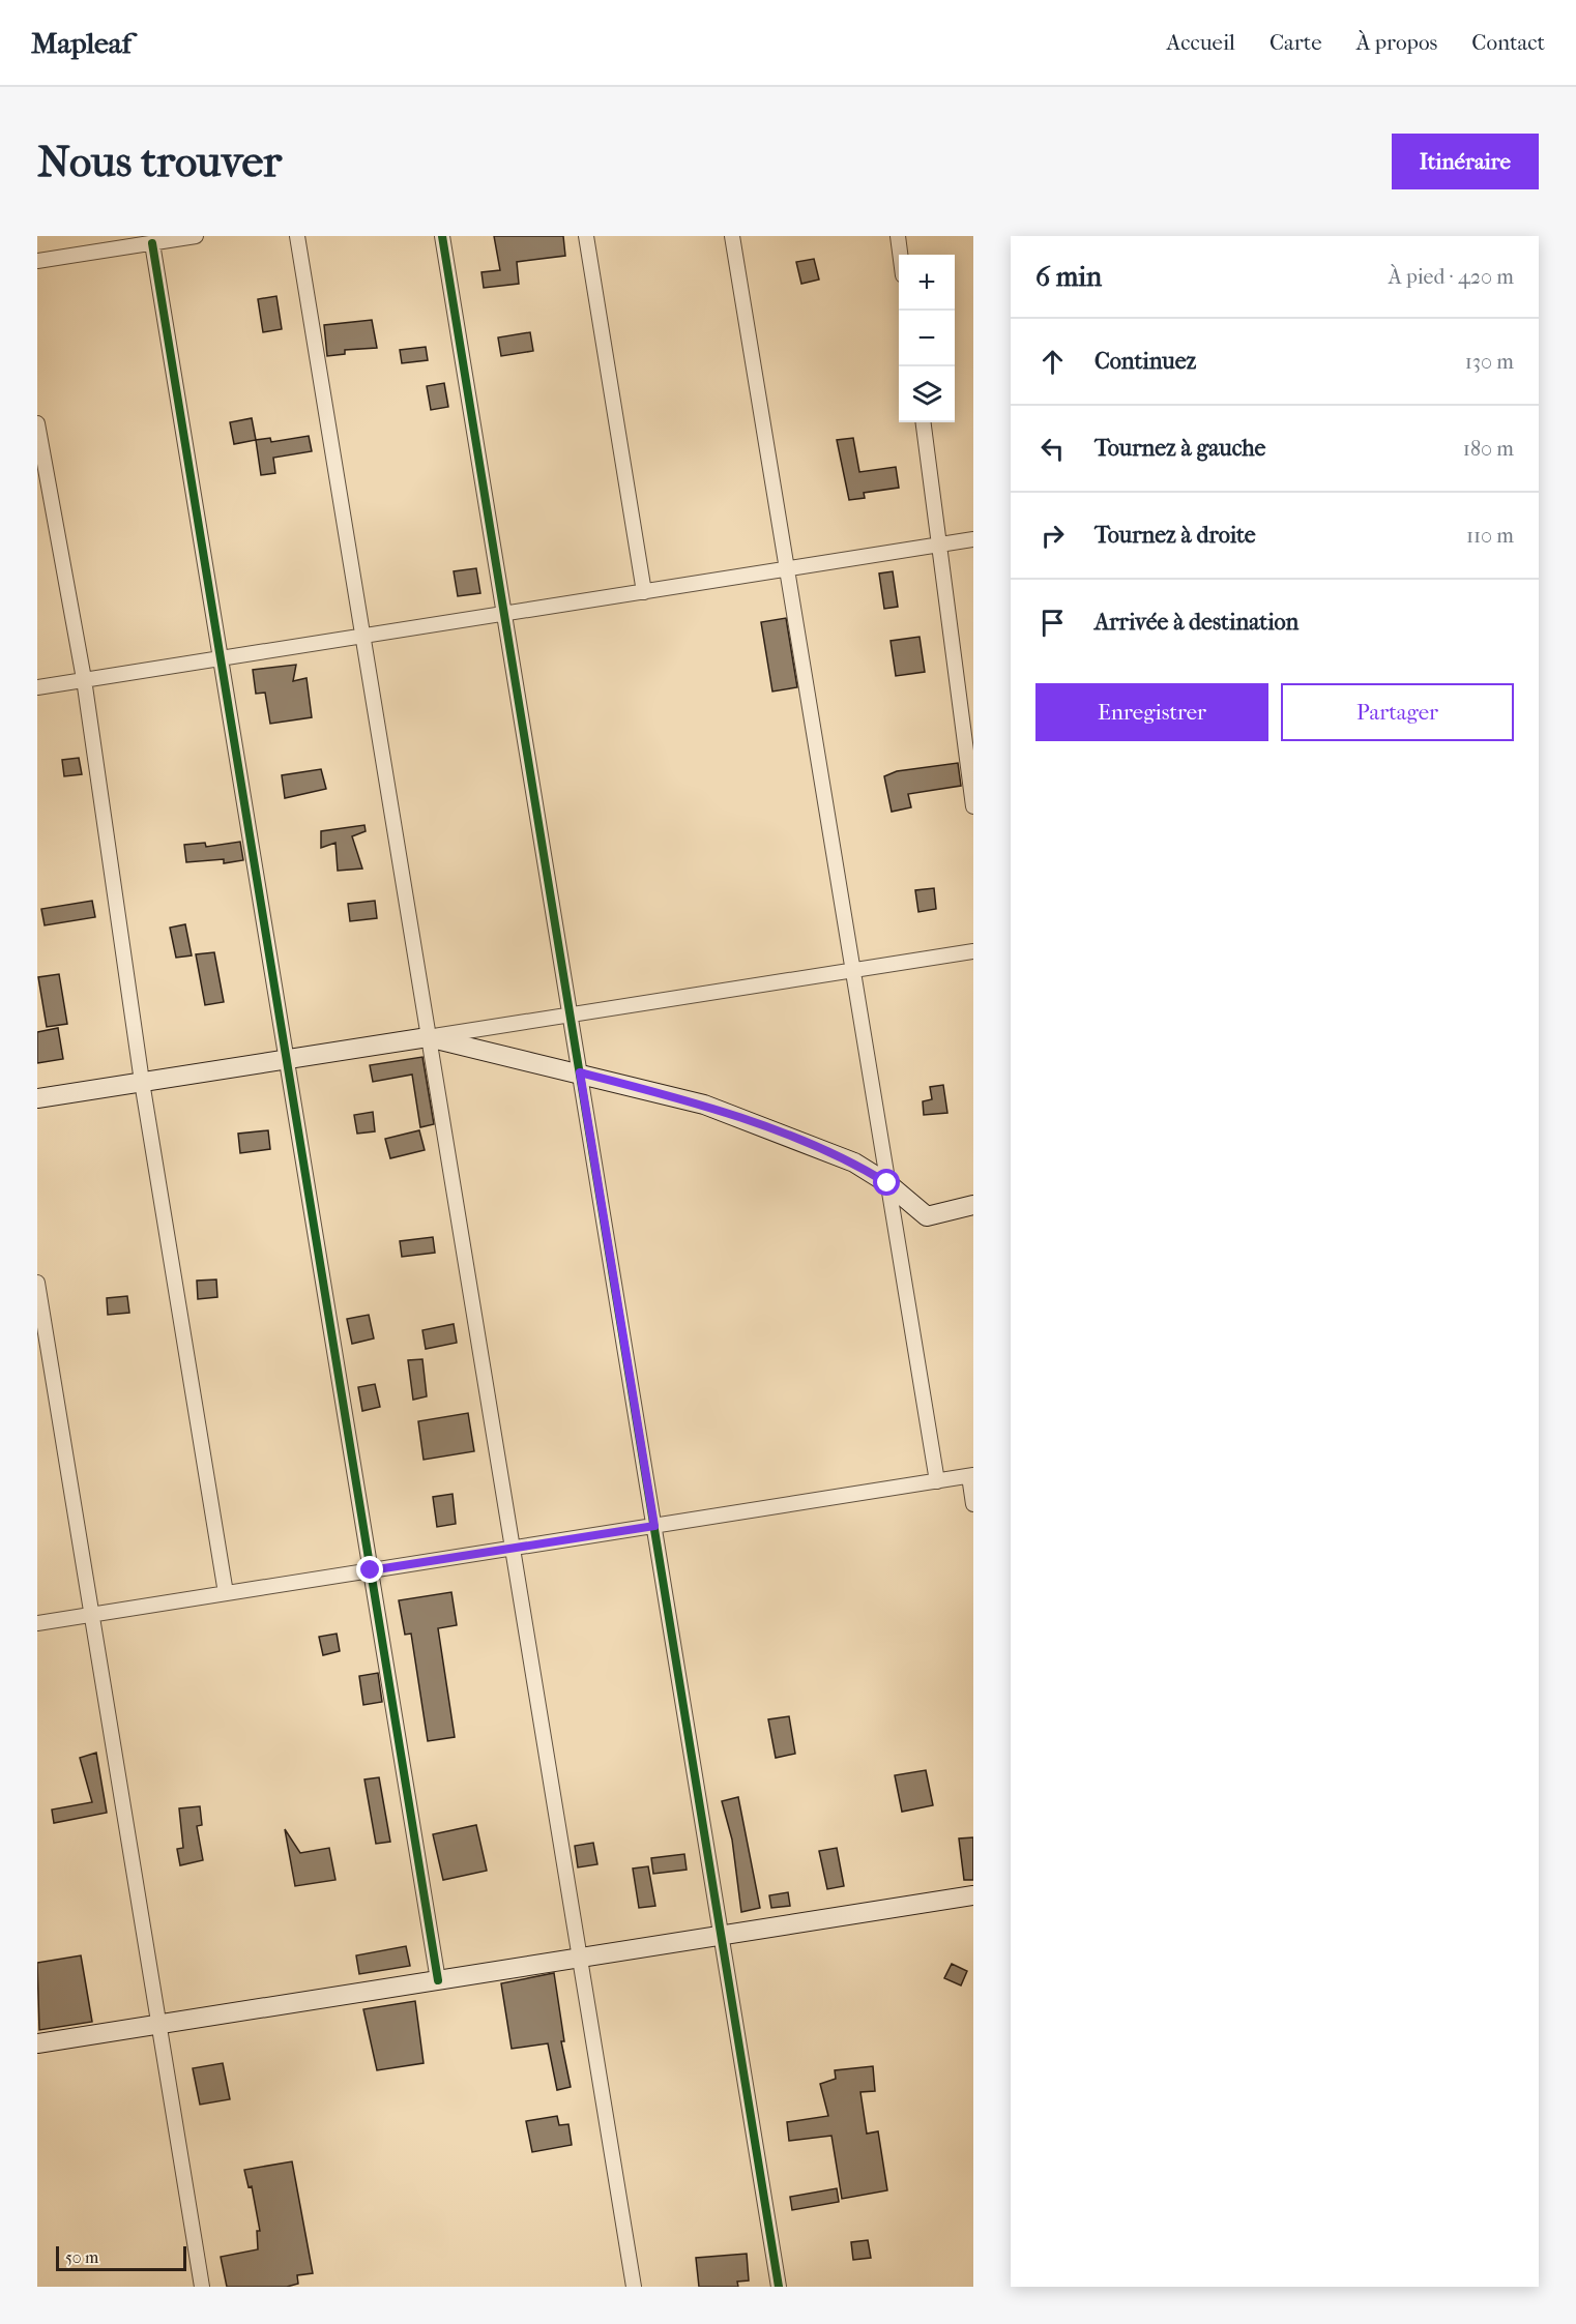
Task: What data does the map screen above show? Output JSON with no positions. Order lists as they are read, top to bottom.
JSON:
{
  "scale_bar": "50 m",
  "page": {
    "header": "Mapleaf",
    "nav": [
      "Accueil",
      "Carte",
      "À propos",
      "Contact"
    ],
    "buttons": [
      "Itinéraire",
      ["Enregistrer", "Partager"]
    ],
    "title": "Nous trouver",
    "heading": ["6 min", "À pied · 420 m"],
    "map_buttons": ["+", "−"],
    "list": [
      ["Continuez", "130 m"],
      ["Tournez à gauche", "180 m"],
      ["Tournez à droite", "110 m"],
      "Arrivée à destination"
    ],
    "scale": "50 m"
  }
}
